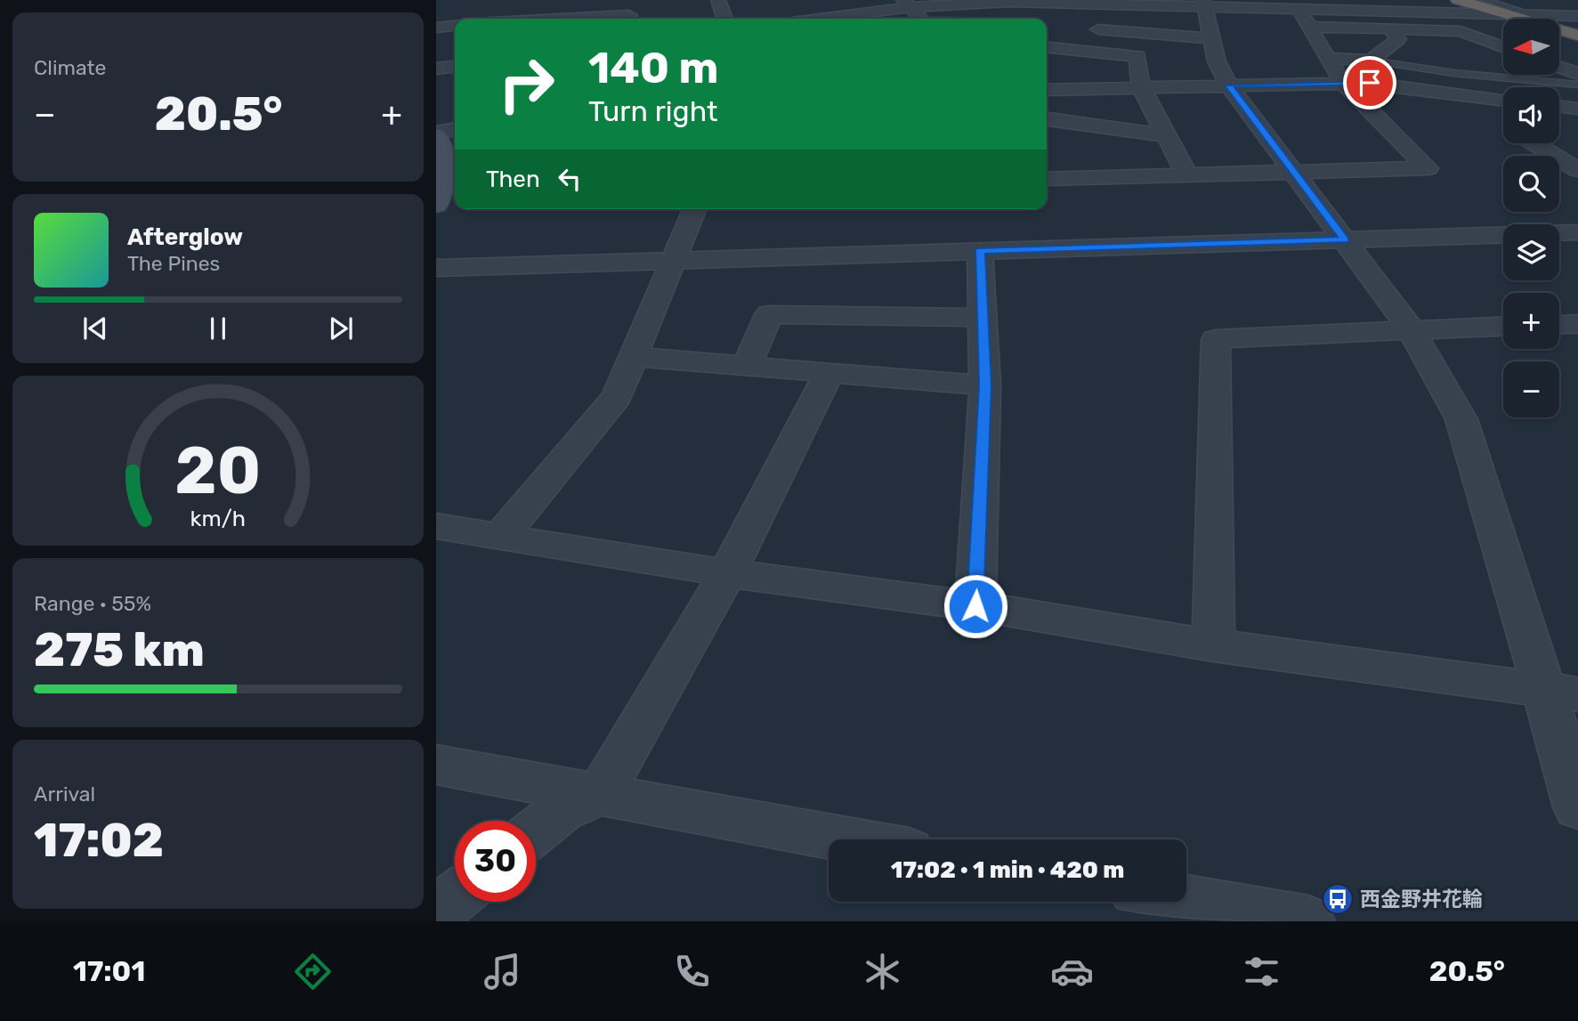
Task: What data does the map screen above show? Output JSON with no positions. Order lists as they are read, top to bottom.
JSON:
{
  "places": {
    "bus stop": ["西金野井花輪"]
  },
  "north": "left",
  "page": {
    "tile": [
      "Climate",
      ["Range · 55%", "275 km"],
      ["Arrival", "17:02"]
    ],
    "map_buttons": ["+", "−"],
    "turn": ["140 m", "Turn right"],
    "heat": ["−", "20.5°", "+"],
    "then": "Then",
    "song": ["Afterglow", "The Pines"],
    "limit": "30",
    "trip": "17:02 · 1 min · 420 m",
    "tabs": ["17:01", "20.5°"],
    "gauge": ["20", "km/h"]
  }
}
